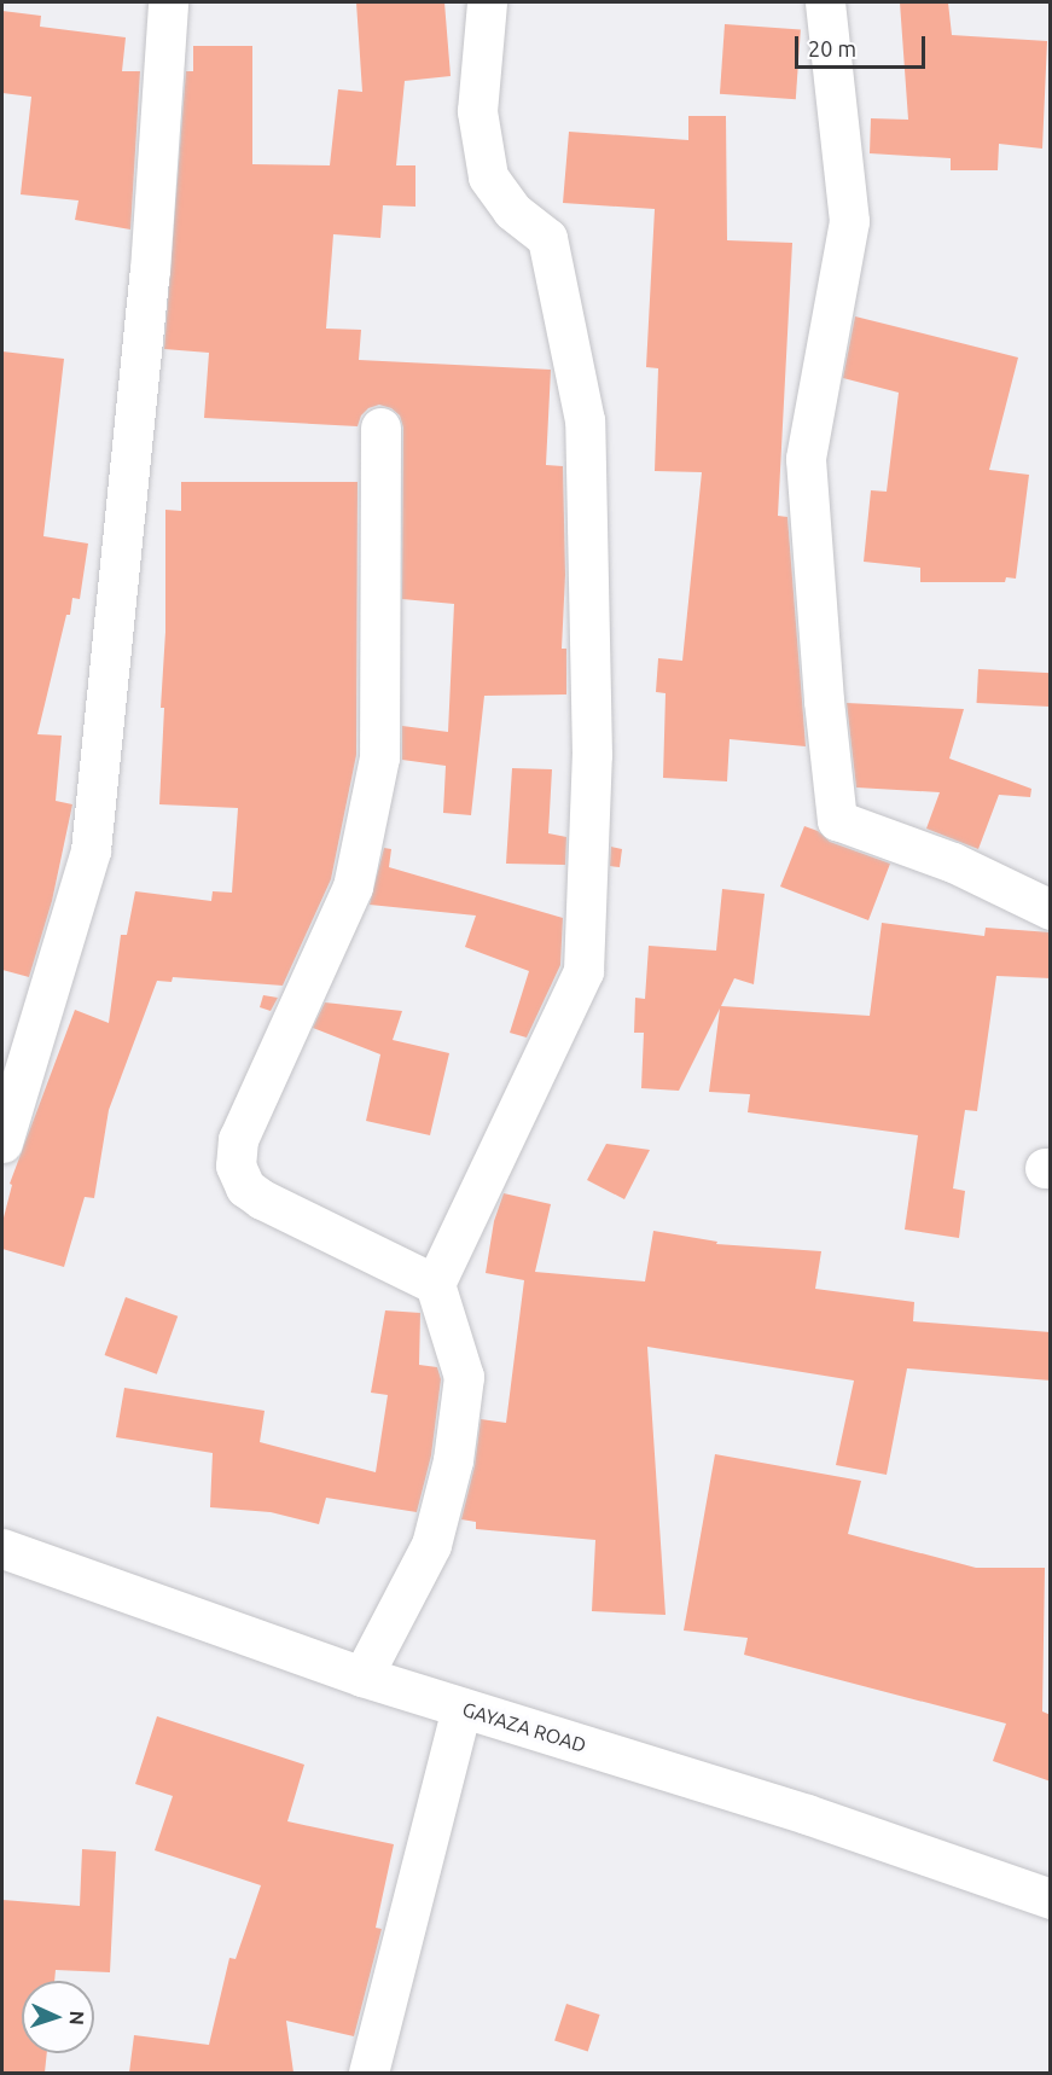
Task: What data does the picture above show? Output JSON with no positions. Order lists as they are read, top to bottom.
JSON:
{
  "streets": {
    "street": ["GAYAZA ROAD"]
  },
  "scale_bar": "20 m",
  "north": "right"
}
